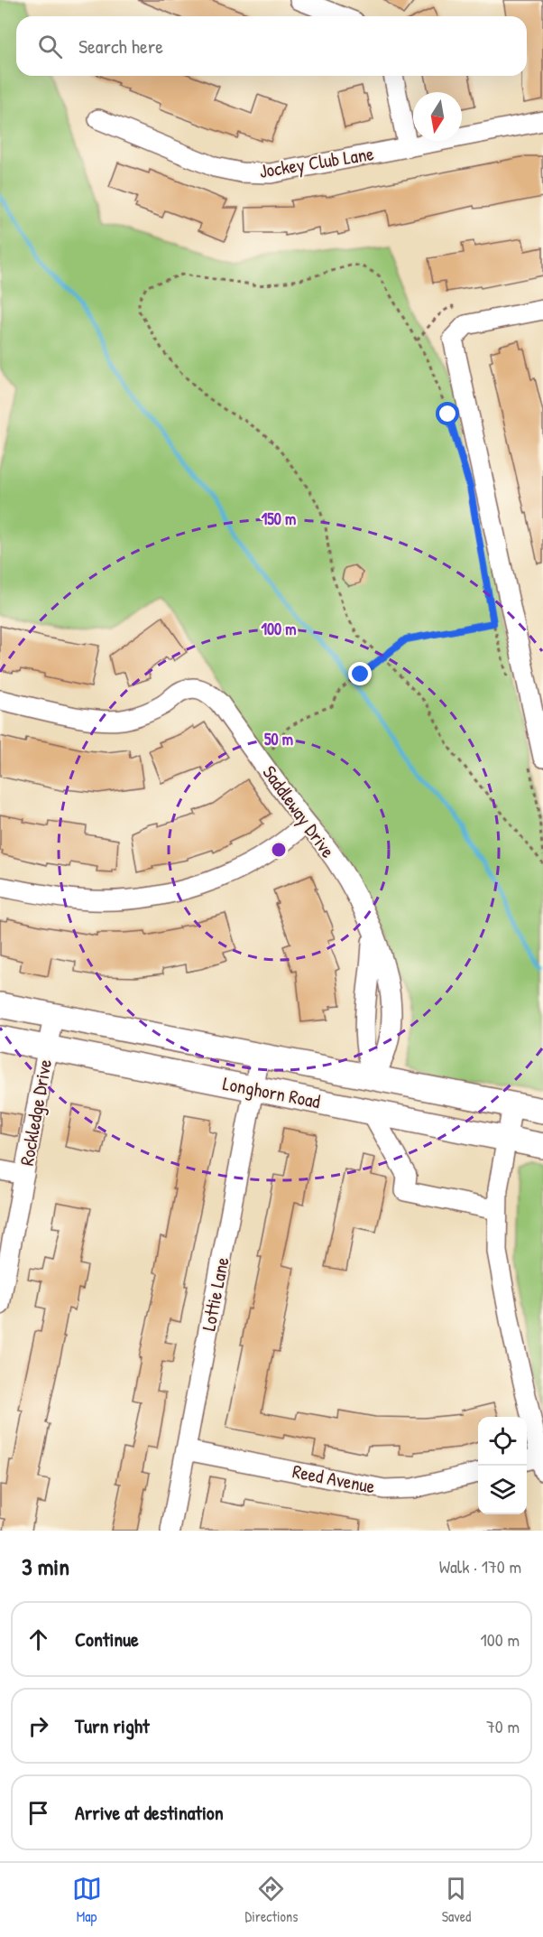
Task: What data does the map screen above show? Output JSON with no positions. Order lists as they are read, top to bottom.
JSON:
{
  "streets": {
    "main road": ["Longhorn Road"],
    "street": [
      "Jockey Club Lane",
      "Saddleway Drive",
      "Rockledge Drive",
      "Lottie Lane",
      "Reed Avenue"
    ]
  },
  "crossings": [
    ["Saddleway Drive", "Longhorn Road"],
    ["Longhorn Road", "Rockledge Drive"],
    ["Longhorn Road", "Lottie Lane"],
    ["Lottie Lane", "Reed Avenue"]
  ],
  "north": "bottom",
  "page": {
    "search": "Search here",
    "heading": ["3 min", "Walk · 170 m"],
    "list": [
      ["Continue", "100 m"],
      ["Turn right", "70 m"],
      "Arrive at destination"
    ],
    "nav": ["Map", "Directions", "Saved"]
  },
  "rings": ["150 m", "100 m", "50 m"]
}
